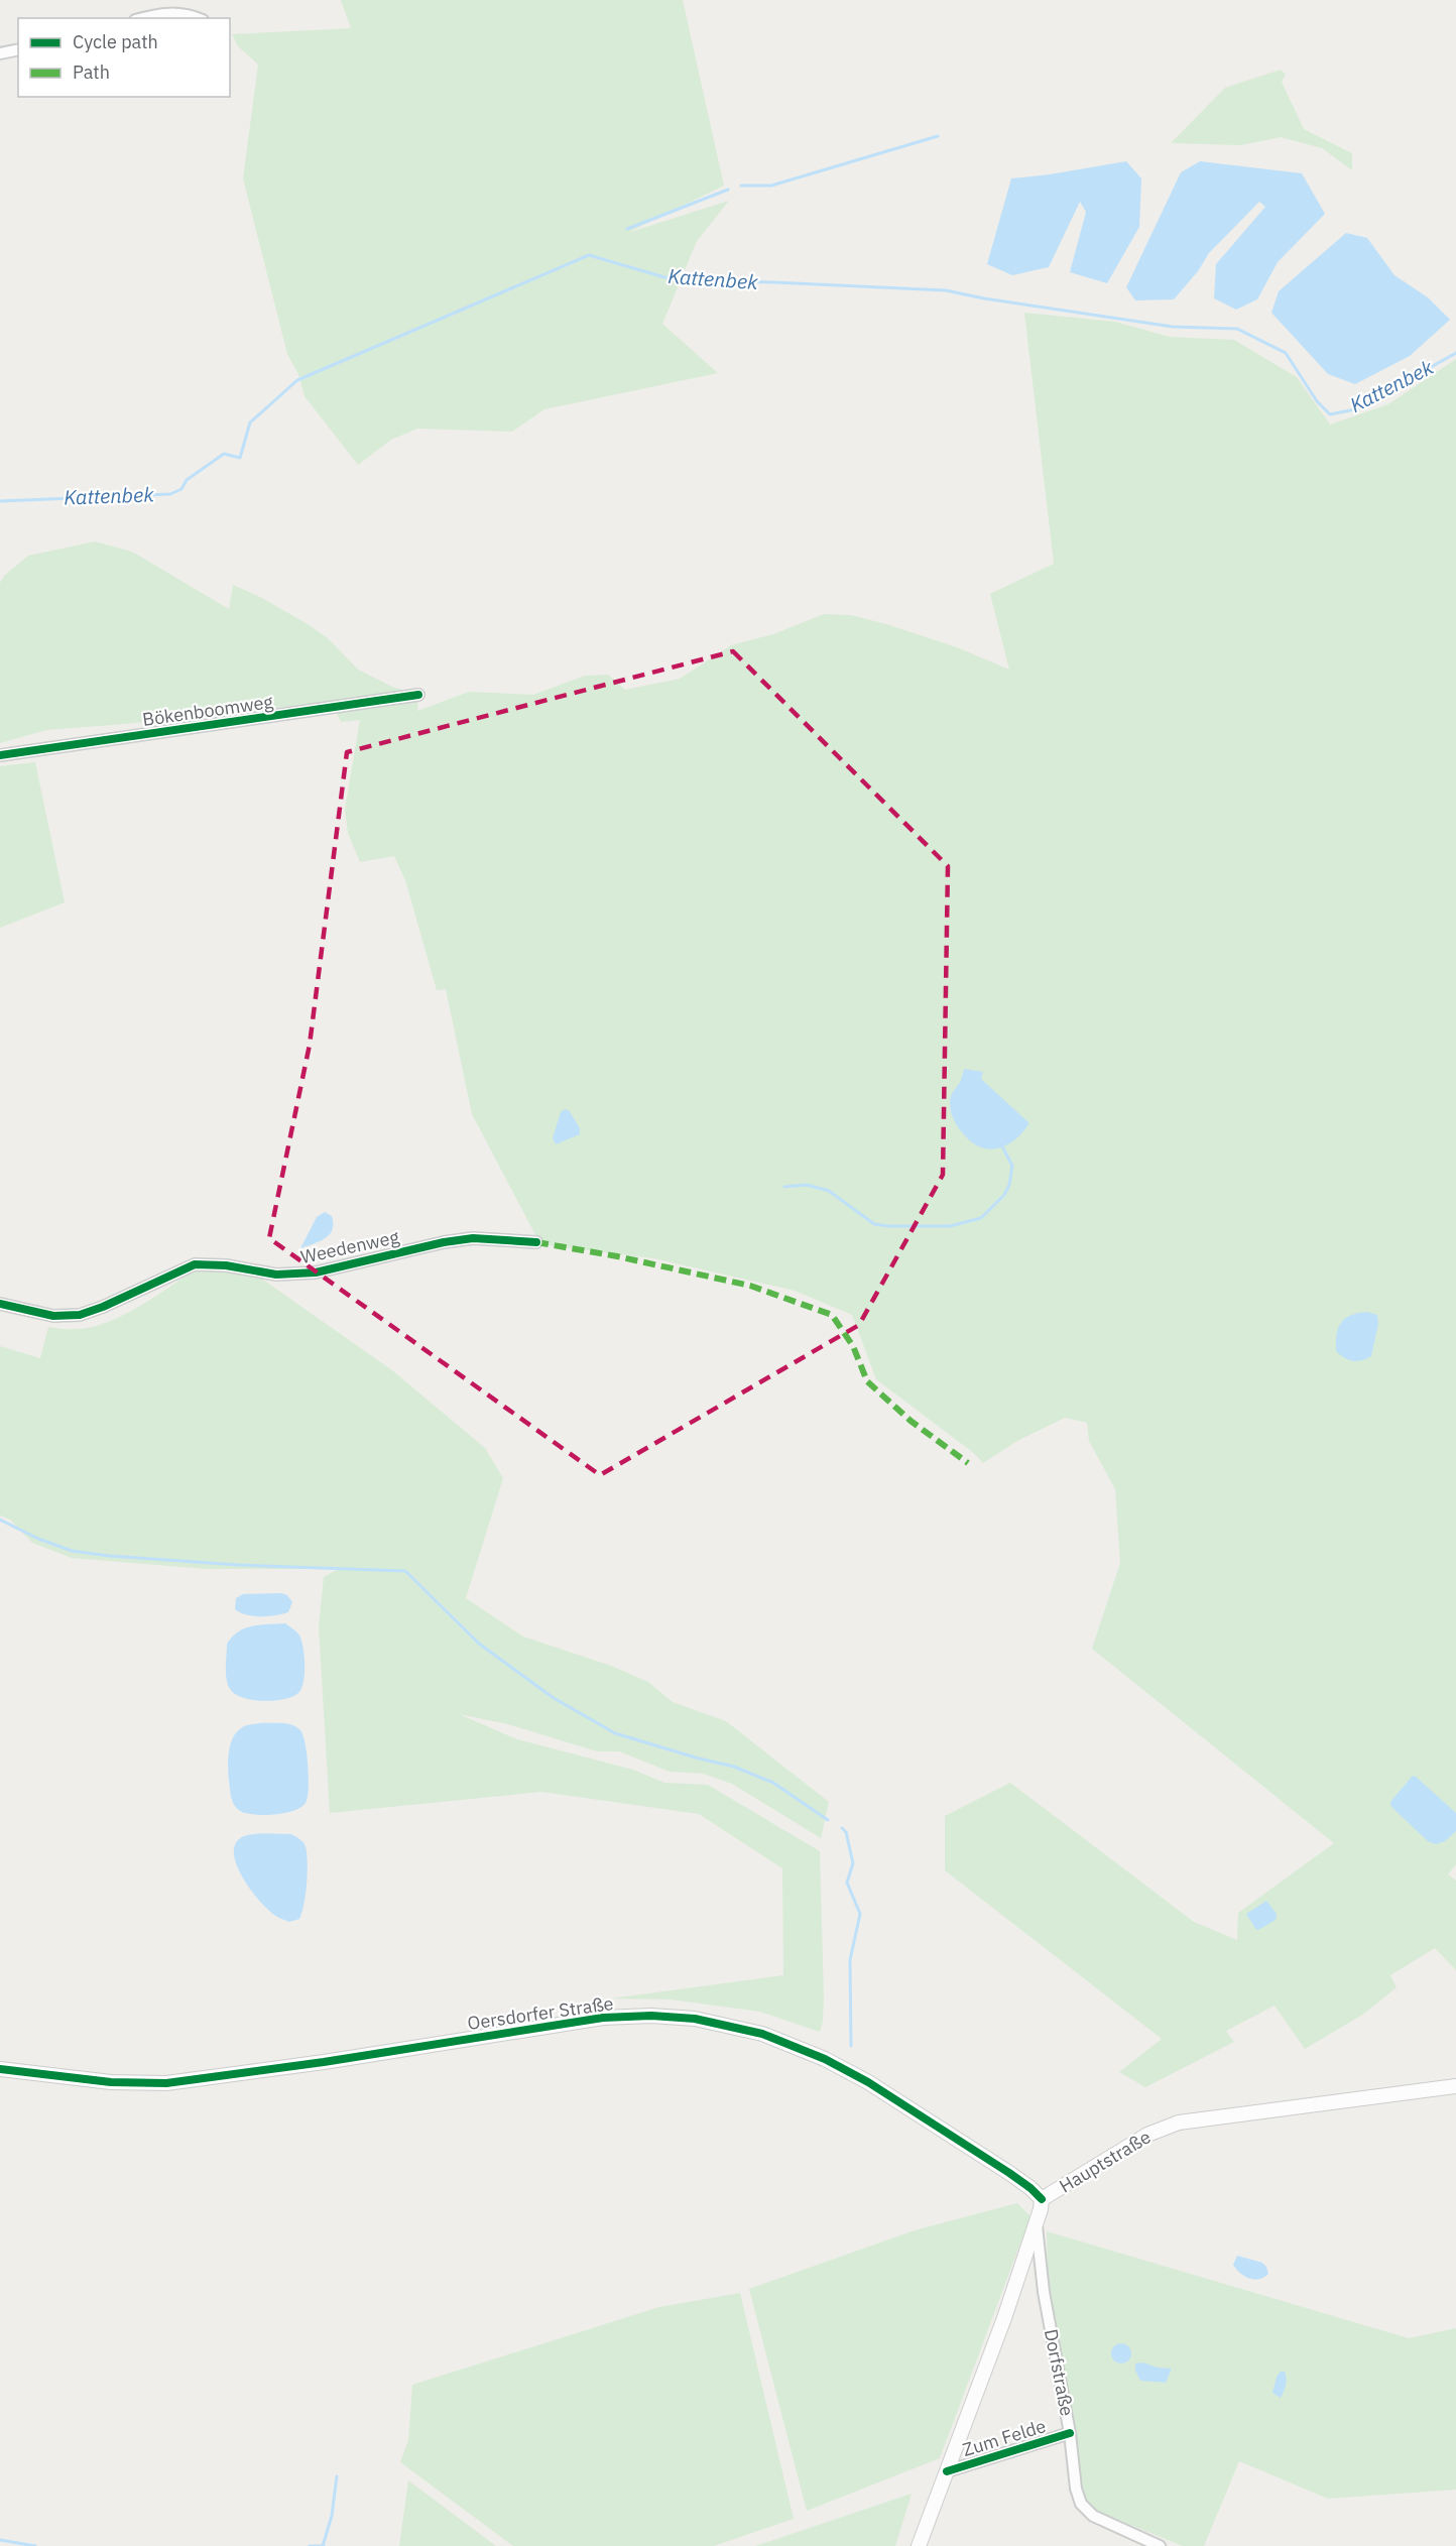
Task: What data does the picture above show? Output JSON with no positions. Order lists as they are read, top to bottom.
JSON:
{
  "streets": {
    "street": [
      "Bökenboomweg",
      "Weedenweg",
      "Oersdorfer Straße",
      "Hauptstraße",
      "Dorfstraße",
      "Zum Felde"
    ]
  },
  "crossings": [
    ["Oersdorfer Straße", "Hauptstraße"],
    ["Hauptstraße", "Dorfstraße"],
    ["Hauptstraße", "Zum Felde"],
    ["Dorfstraße", "Zum Felde"]
  ],
  "water": ["Kattenbek"],
  "legend": ["Cycle path", "Path"]
}
